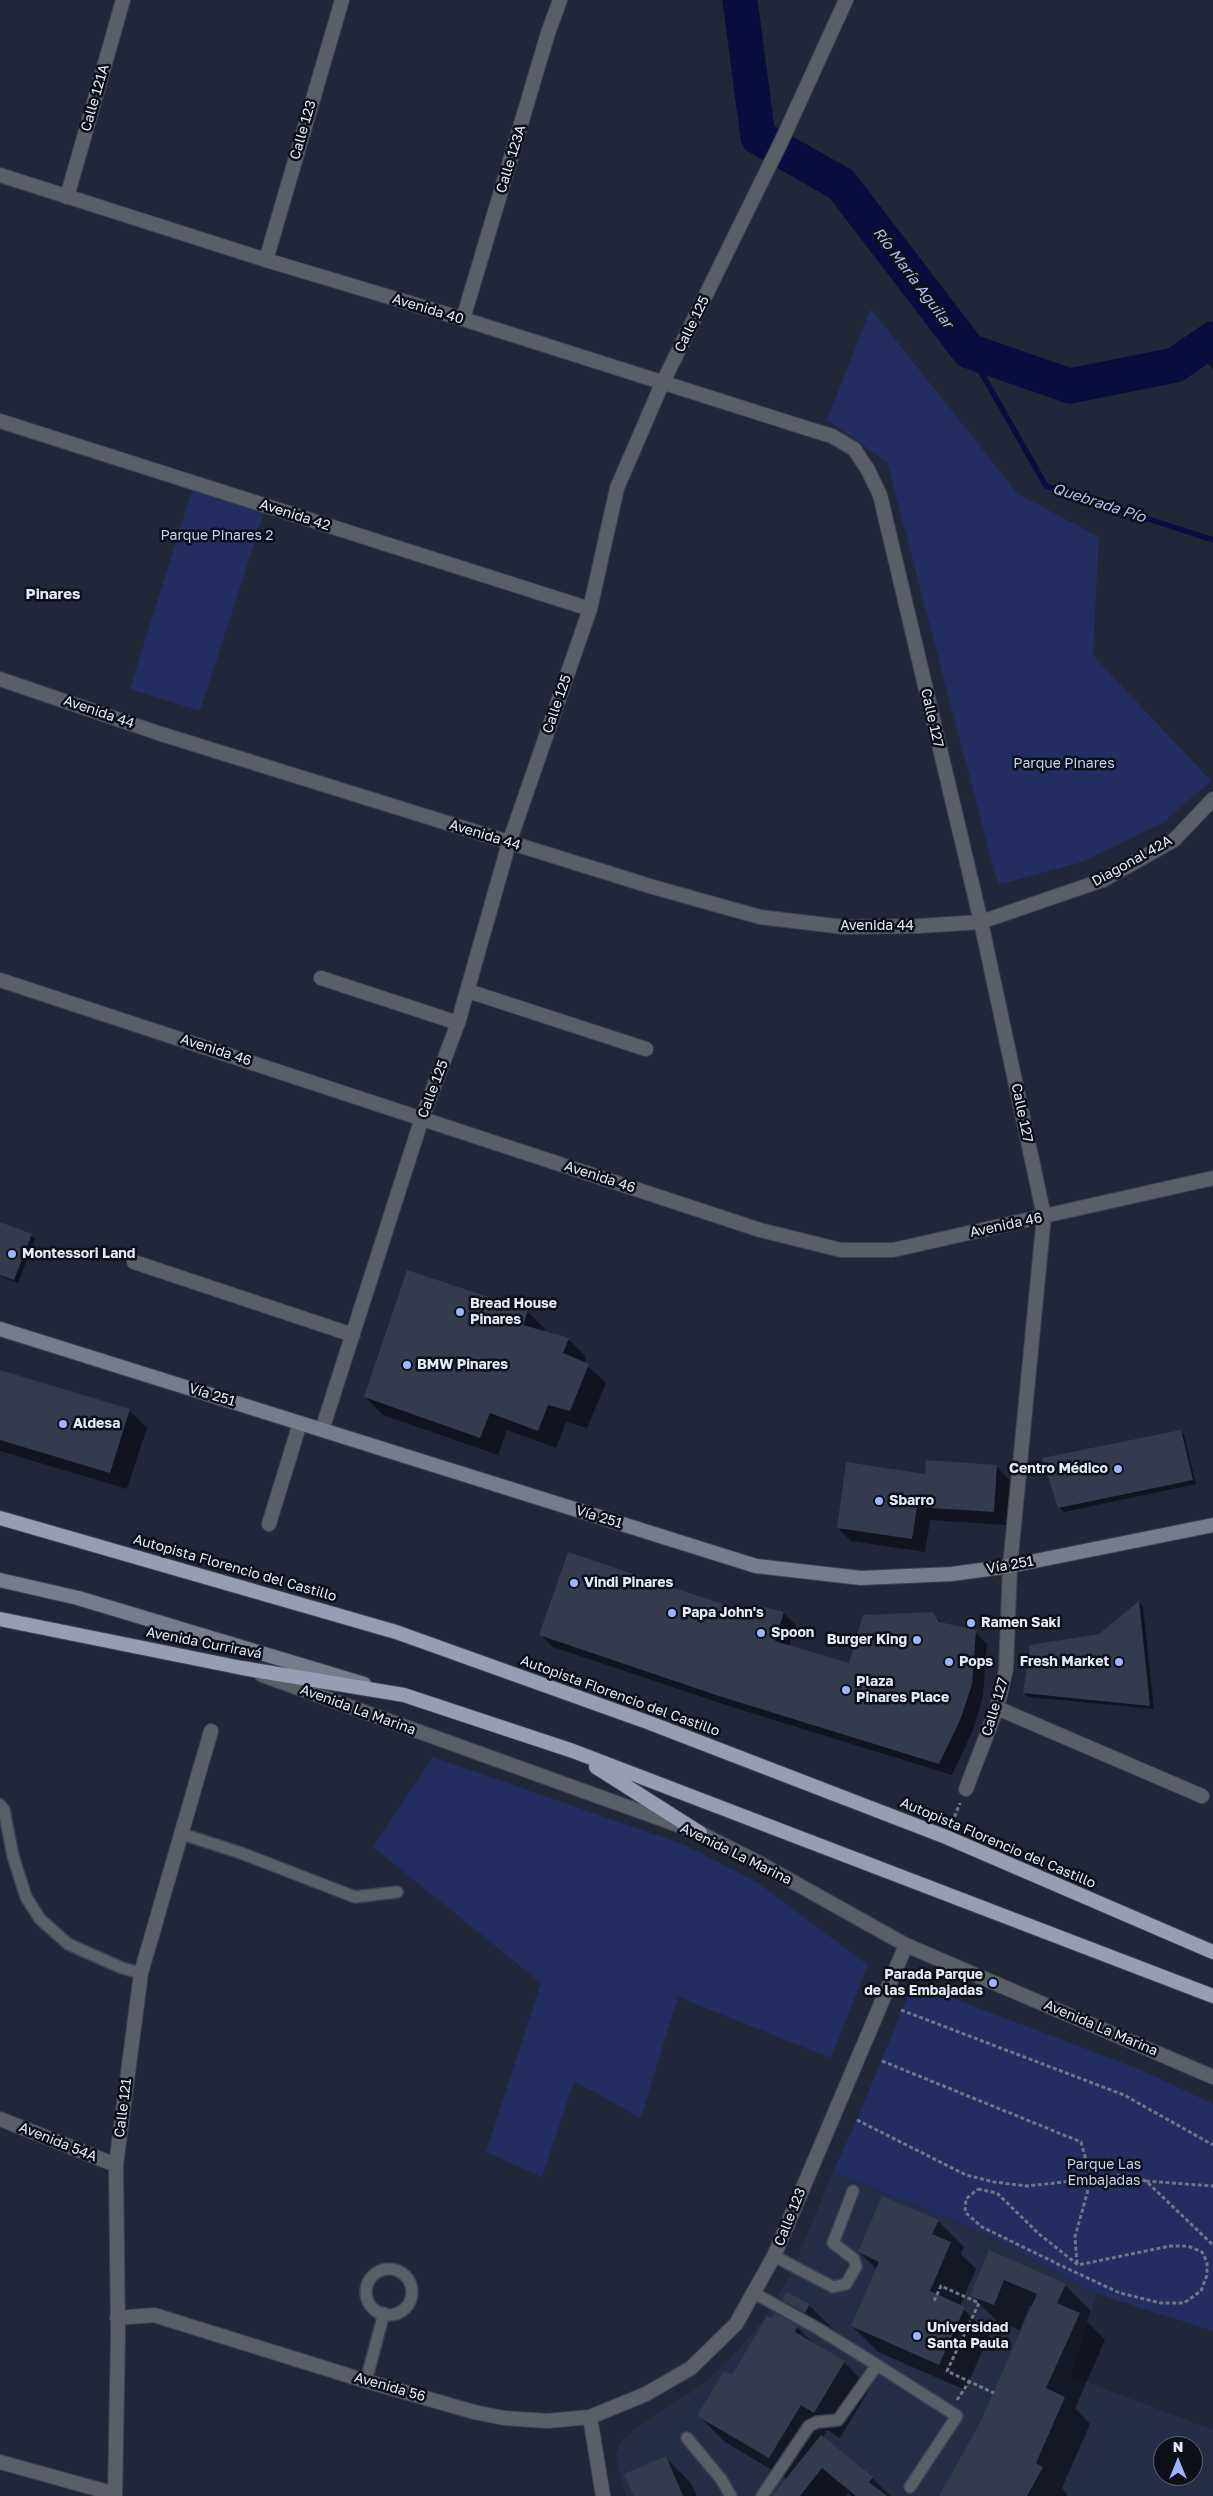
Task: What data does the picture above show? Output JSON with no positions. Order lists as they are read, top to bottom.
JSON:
{
  "streets": {
    "highway": ["Autopista Florencio del Castillo", "Avenida Curriravá"],
    "main road": ["Vía 251"],
    "street": [
      "Calle 121A",
      "Calle 123",
      "Calle 123A",
      "Avenida 40",
      "Calle 125",
      "Avenida 42",
      "Avenida 44",
      "Calle 127",
      "Diagonal 42A",
      "Avenida 46",
      "Avenida La Marina",
      "Calle 121",
      "Avenida 54A",
      "Avenida 56"
    ]
  },
  "crossings": [
    ["Calle 121A", "Avenida 40"],
    ["Calle 123", "Avenida 40"],
    ["Calle 123", "Avenida La Marina"],
    ["Calle 123", "Avenida 56"],
    ["Calle 123A", "Avenida 40"],
    ["Avenida 40", "Calle 125"],
    ["Avenida 40", "Calle 127"],
    ["Calle 125", "Avenida 42"],
    ["Calle 125", "Avenida 44"],
    ["Calle 125", "Avenida 46"],
    ["Calle 125", "Vía 251"],
    ["Avenida 44", "Calle 127"],
    ["Avenida 44", "Diagonal 42A"],
    ["Calle 127", "Diagonal 42A"],
    ["Calle 127", "Avenida 46"],
    ["Calle 127", "Vía 251"],
    ["Avenida Curriravá", "Avenida La Marina"],
    ["Calle 121", "Avenida 54A"],
    ["Calle 121", "Avenida 56"]
  ],
  "districts": ["Pinares"],
  "water": ["Río María Aguilar", "Quebrada Pío"],
  "parks": ["Parque Pinares 2", "Parque Pinares", "Parque Las Embajadas"],
  "places": [
    "Montessori Land",
    "Bread House Pinares",
    "BMW Pinares",
    "Aldesa",
    "Centro Médico",
    "Sbarro",
    "Vindi Pinares",
    "Papa John's",
    "Ramen Saki",
    "Spoon",
    "Burger King",
    "Pops",
    "Fresh Market",
    "Plaza Pinares Place",
    "Parada Parque de las Embajadas",
    "Universidad Santa Paula"
  ],
  "north": "top"
}
